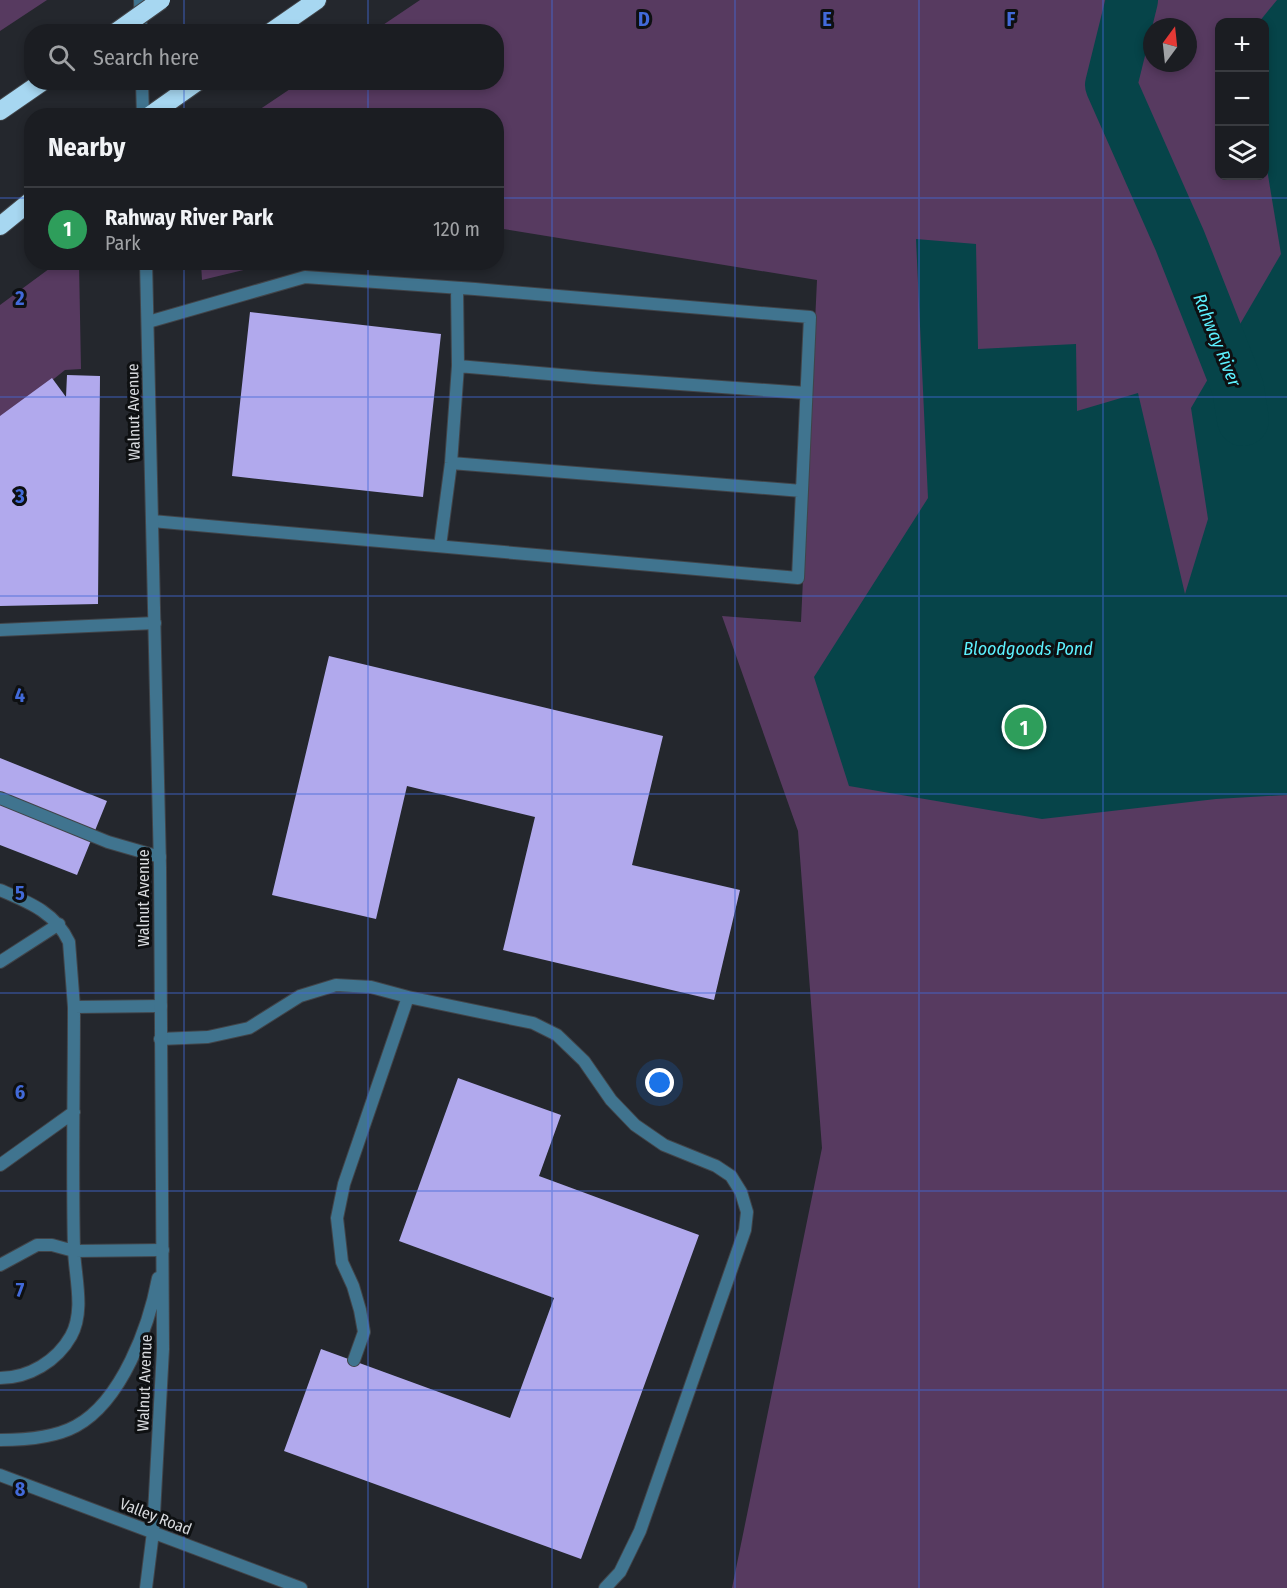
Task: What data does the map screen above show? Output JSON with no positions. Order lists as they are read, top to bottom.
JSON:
{
  "streets": {
    "street": ["Walnut Avenue", "Valley Road"]
  },
  "crossings": [
    ["Walnut Avenue", "Valley Road"]
  ],
  "water": ["Rahway River", "Bloodgoods Pond"],
  "north": "top",
  "page": {
    "map_buttons": ["+", "−"],
    "search": "Search here",
    "heading": "Nearby",
    "list": [
      {
        "mark": "1",
        "name": "Rahway River Park",
        "note": "Park",
        "value": "120 m"
      }
    ],
    "pins": "1"
  },
  "grid": {
    "columns": ["D", "E", "F"],
    "rows": [
      "2",
      "3",
      "4",
      "5",
      "6",
      "7",
      "8"
    ]
  }
}
